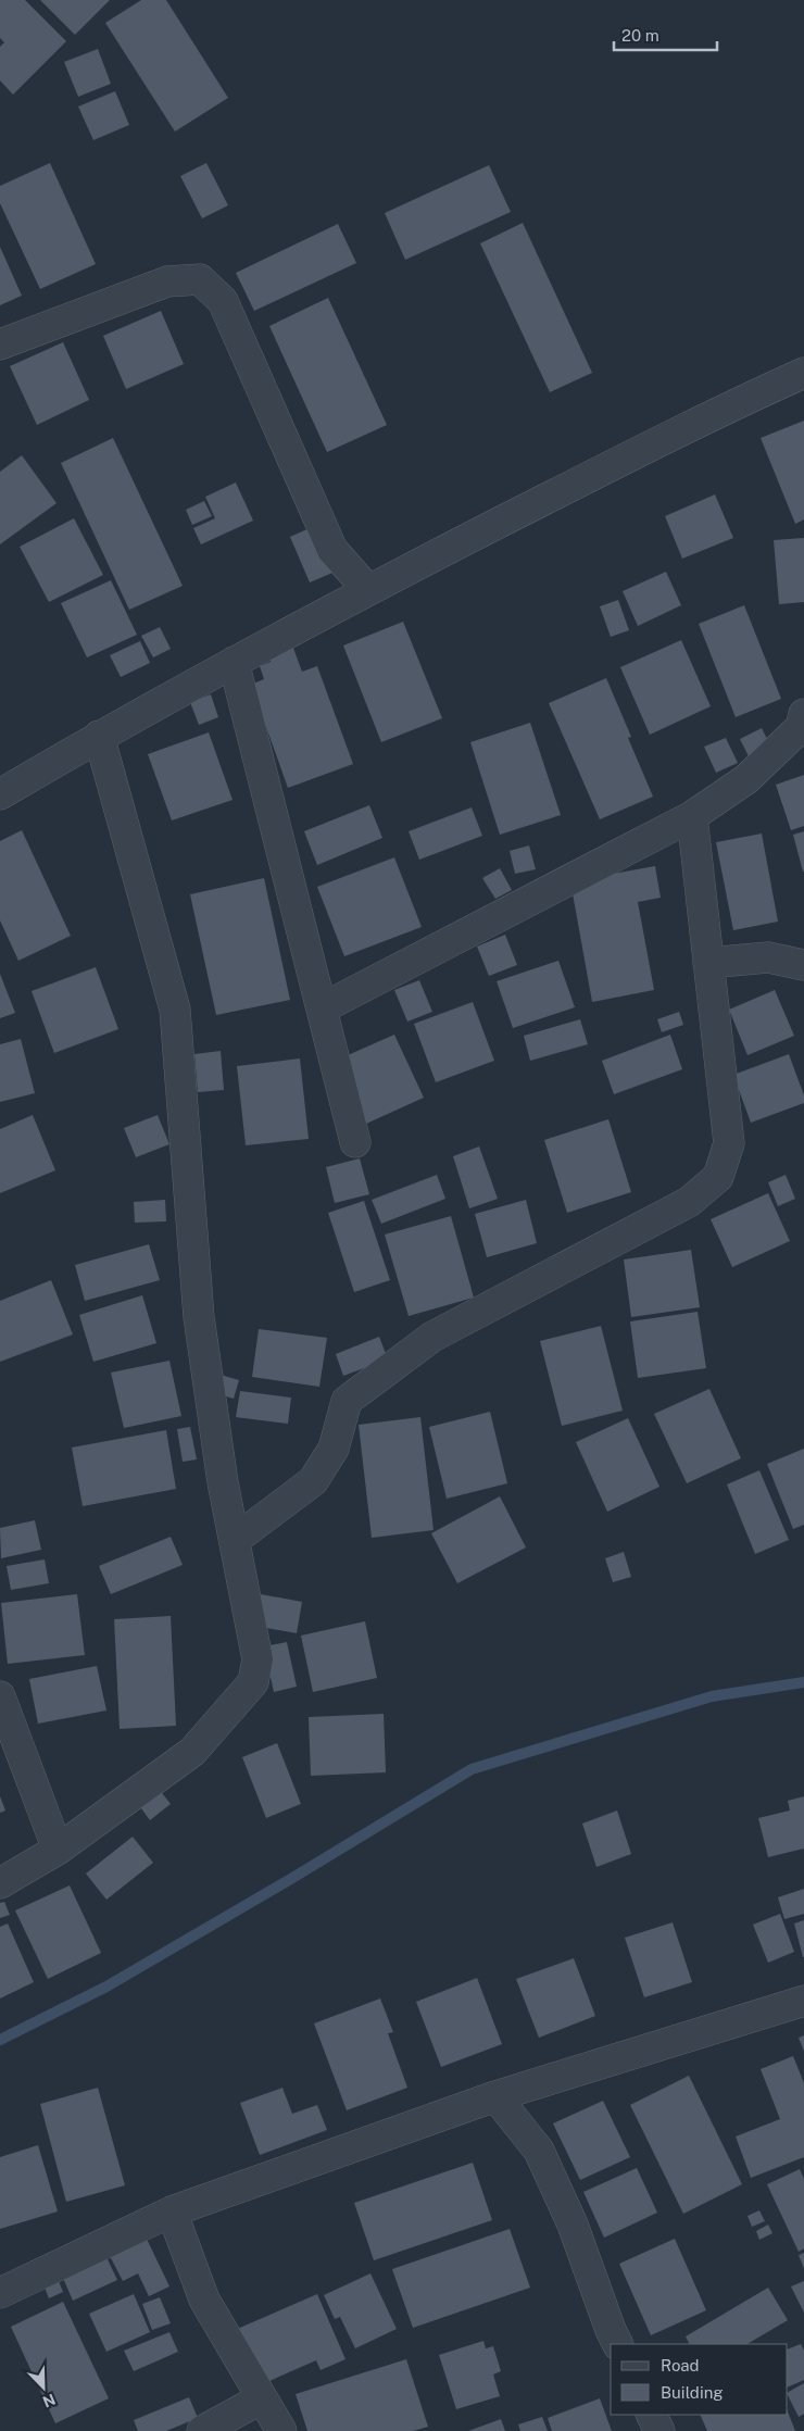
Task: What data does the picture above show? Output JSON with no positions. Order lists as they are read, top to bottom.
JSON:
{
  "legend": ["Road", "Building"],
  "scale_bar": "20 m",
  "north": "bottom right"
}
